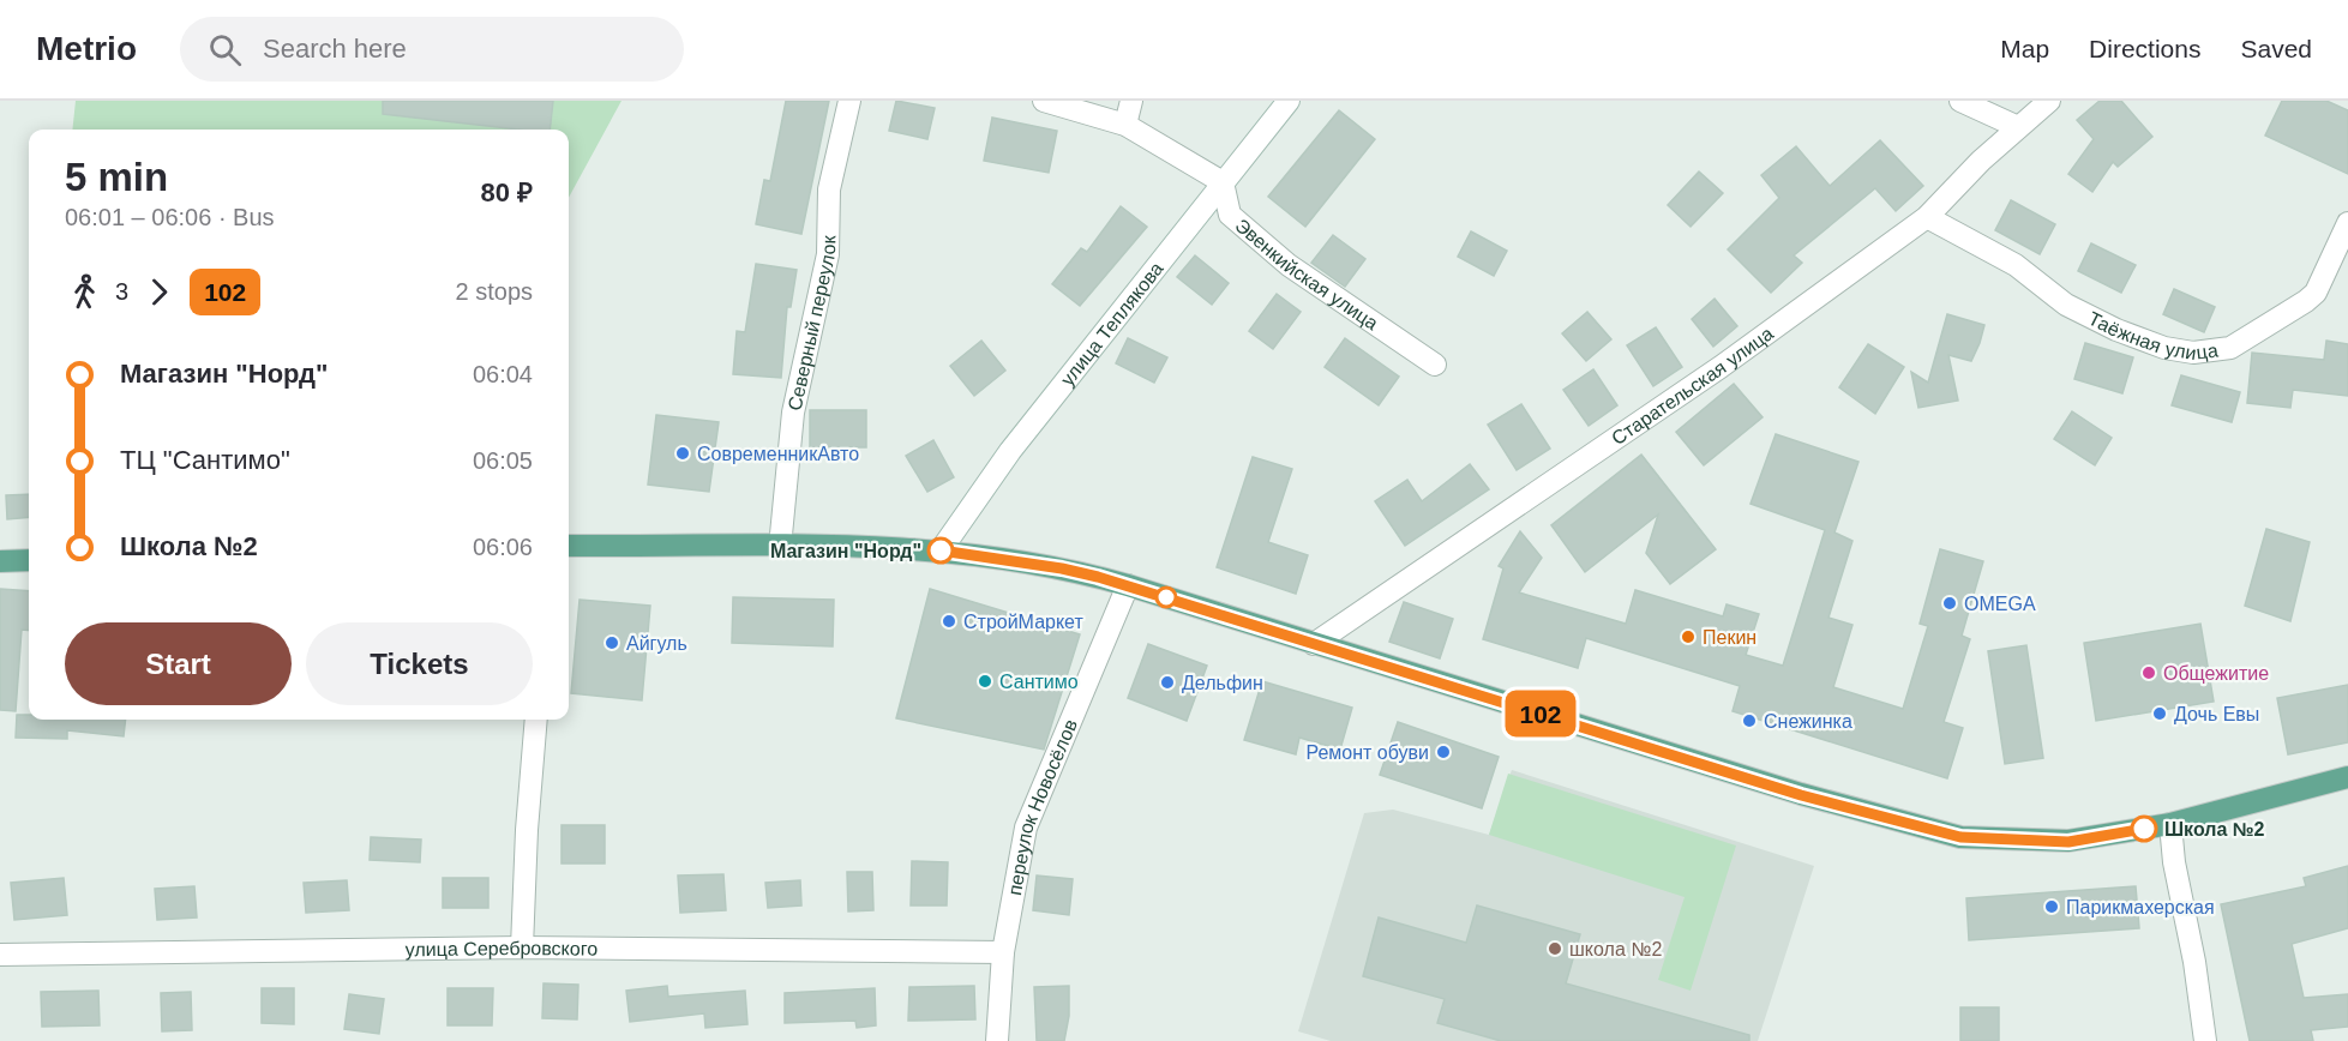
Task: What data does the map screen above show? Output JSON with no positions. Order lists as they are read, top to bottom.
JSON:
{
  "streets": {
    "street": [
      "Эвенкийская улица",
      "Северный переулок",
      "улица Теплякова",
      "Таёжная улица",
      "Старательская улица",
      "переулок Новосёлов",
      "улица Серебровского"
    ]
  },
  "crossings": [
    ["Эвенкийская улица", "улица Теплякова"],
    ["Таёжная улица", "Старательская улица"],
    ["переулок Новосёлов", "улица Серебровского"]
  ],
  "places": [
    "СовременникАвто",
    "Магазин \"Норд\"",
    "OMEGA",
    "СтройМаркет",
    "Пекин",
    "Айгуль",
    "Общежитие",
    "Сантимо",
    "Дельфин",
    "Дочь Евы",
    "Снежинка",
    "Ремонт обуви",
    "Школа №2",
    "Парикмахерская",
    "школа №2"
  ],
  "lines": ["bus line 102"],
  "page": {
    "header": "Metrio",
    "search": "Search here",
    "nav": ["Map", "Directions", "Saved"],
    "on_map": "102",
    "heading": ["5 min", "06:01 – 06:06 · Bus", "80 ₽"],
    "legs": ["3", "102", "2 stops"],
    "list": [
      {
        "name": "Магазин \"Норд\"",
        "value": "06:04"
      },
      {
        "name": "ТЦ \"Сантимо\"",
        "value": "06:05"
      },
      {
        "name": "Школа №2",
        "value": "06:06"
      }
    ],
    "buttons": ["Start", "Tickets"]
  }
}
